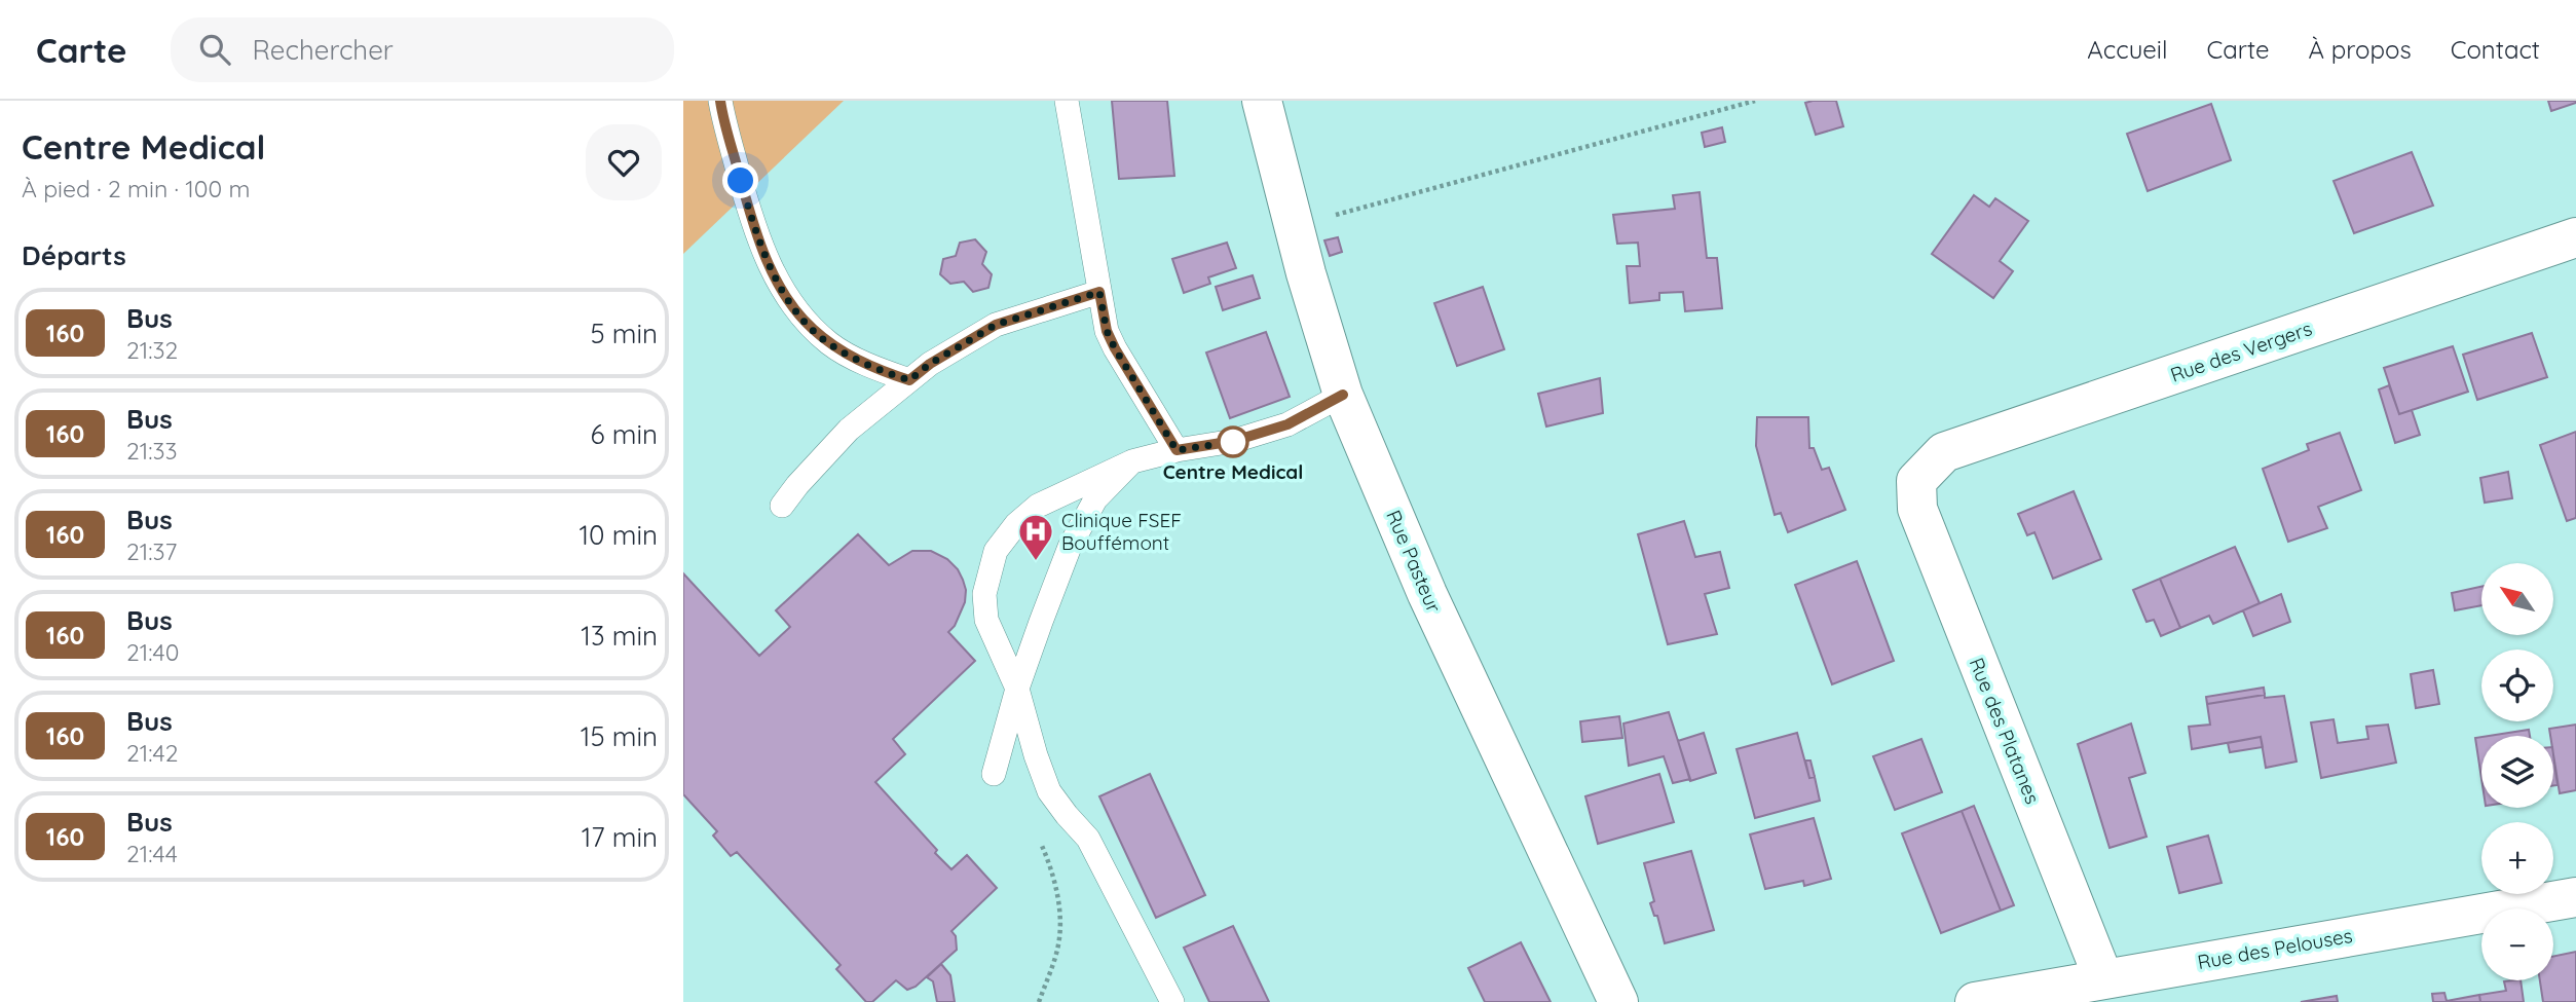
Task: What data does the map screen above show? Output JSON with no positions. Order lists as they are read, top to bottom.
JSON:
{
  "streets": {
    "street": [
      "Rue des Vergers",
      "Rue Pasteur",
      "Rue des Platanes",
      "Rue des Pelouses"
    ]
  },
  "crossings": [
    ["Rue des Vergers", "Rue des Platanes"],
    ["Rue des Platanes", "Rue des Pelouses"]
  ],
  "places": {
    "other": ["Centre Medical"],
    "hospital": ["Clinique FSEF Bouffémont"]
  },
  "lines": ["bus line 160"],
  "north": "top left",
  "page": {
    "header": "Carte",
    "search": "Rechercher",
    "nav": [
      "Accueil",
      "Carte",
      "À propos",
      "Contact"
    ],
    "heading": [
      ["Centre Medical", "À pied · 2 min · 100 m"],
      "Départs"
    ],
    "list": [
      {
        "mark": "160",
        "name": "Bus",
        "note": "21:32",
        "value": "5 min"
      },
      {
        "mark": "160",
        "name": "Bus",
        "note": "21:33",
        "value": "6 min"
      },
      {
        "mark": "160",
        "name": "Bus",
        "note": "21:37",
        "value": "10 min"
      },
      {
        "mark": "160",
        "name": "Bus",
        "note": "21:40",
        "value": "13 min"
      },
      {
        "mark": "160",
        "name": "Bus",
        "note": "21:42",
        "value": "15 min"
      },
      {
        "mark": "160",
        "name": "Bus",
        "note": "21:44",
        "value": "17 min"
      }
    ],
    "map_buttons": ["+", "−"]
  }
}
